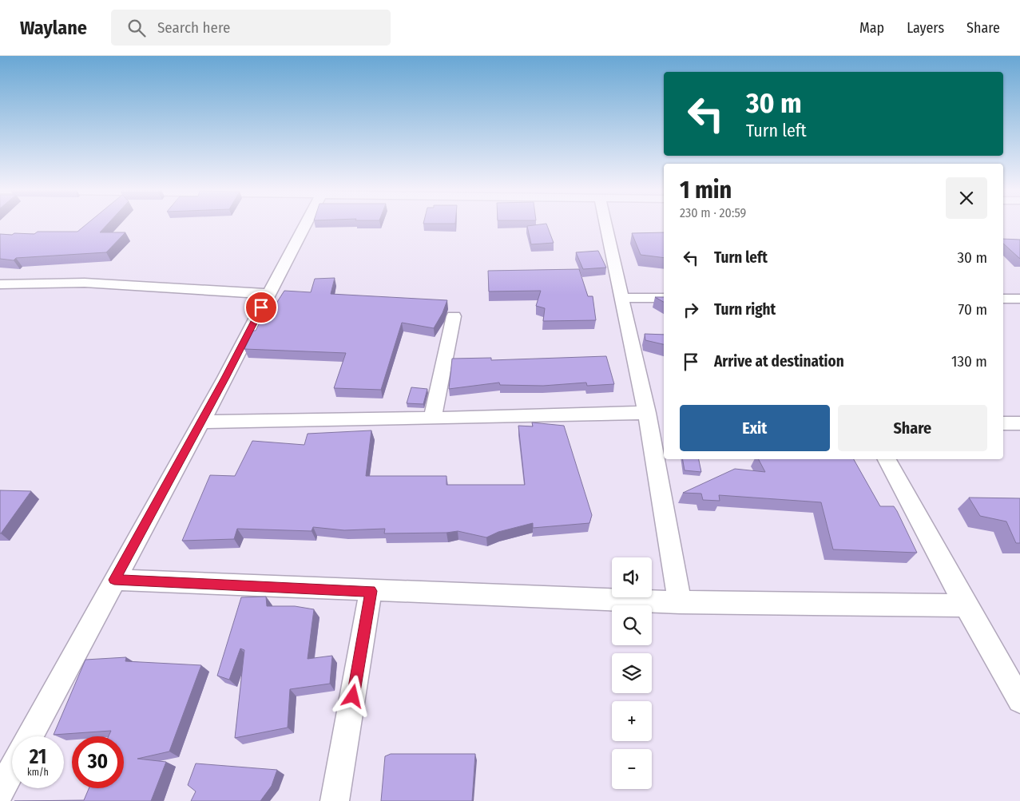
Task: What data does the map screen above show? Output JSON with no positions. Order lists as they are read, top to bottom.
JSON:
{
  "page": {
    "header": "Waylane",
    "search": "Search here",
    "nav": ["Map", "Layers", "Share"],
    "turn": ["30 m", "Turn left"],
    "heading": ["1 min", "230 m · 20:59"],
    "list": [
      {
        "name": "Turn left",
        "value": "30 m"
      },
      {
        "name": "Turn right",
        "value": "70 m"
      },
      {
        "name": "Arrive at destination",
        "value": "130 m"
      }
    ],
    "buttons": ["Exit", "Share"],
    "map_buttons": ["+", "−"],
    "speed": "21 km/h",
    "limit": "30"
  }
}
